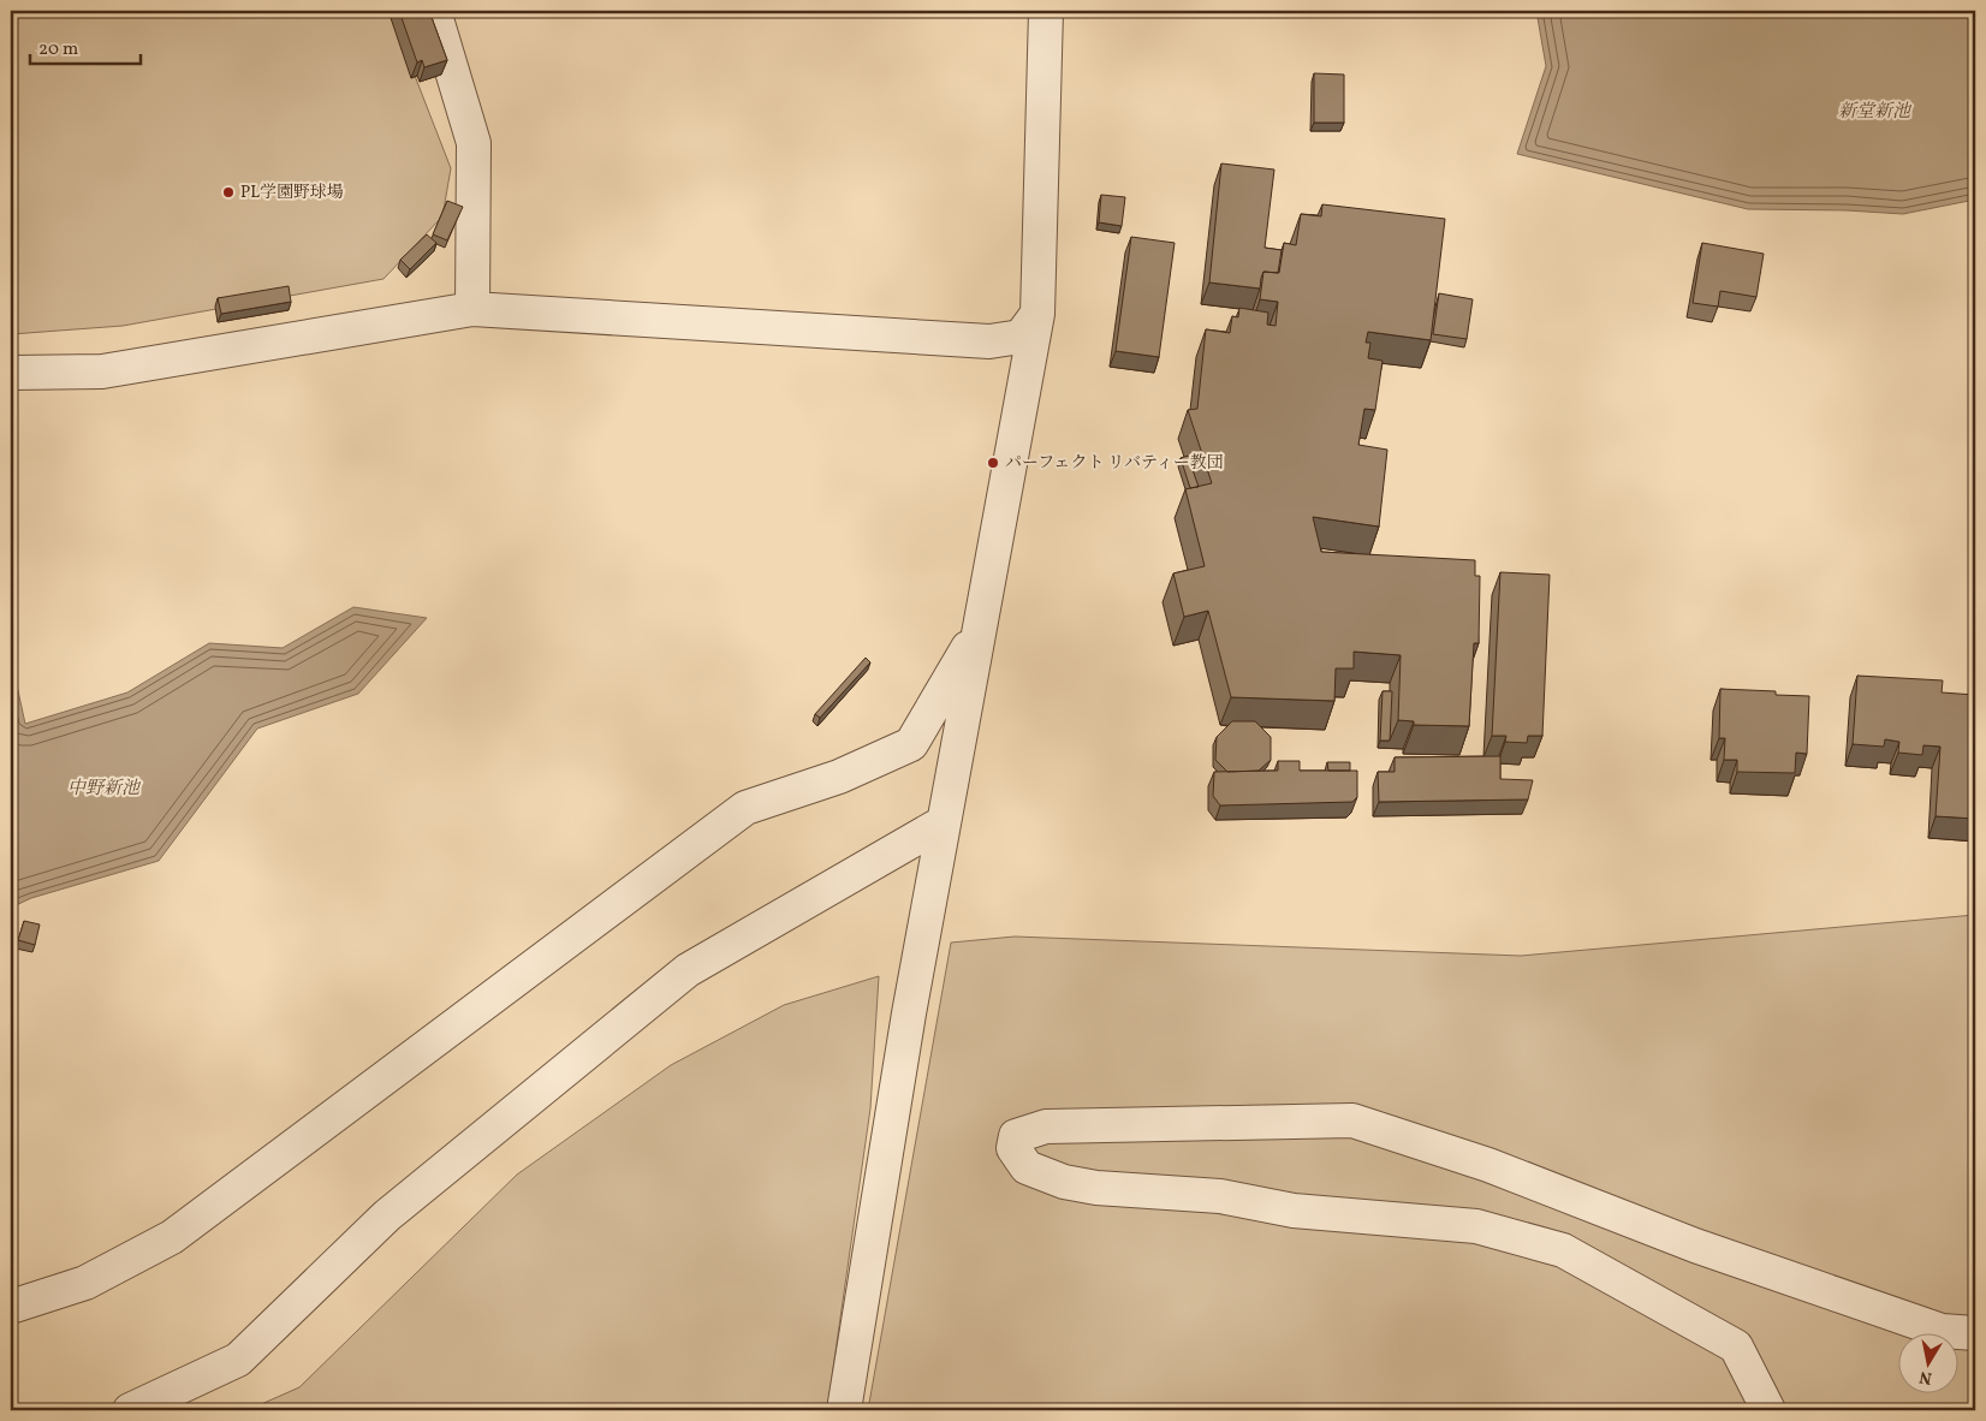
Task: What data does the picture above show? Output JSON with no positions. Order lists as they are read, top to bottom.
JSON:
{
  "water": ["新堂新池", "中野新池"],
  "places": ["PL学園野球場", "パーフェクト リバティー教団"],
  "scale_bar": "20 m",
  "north": "bottom"
}
